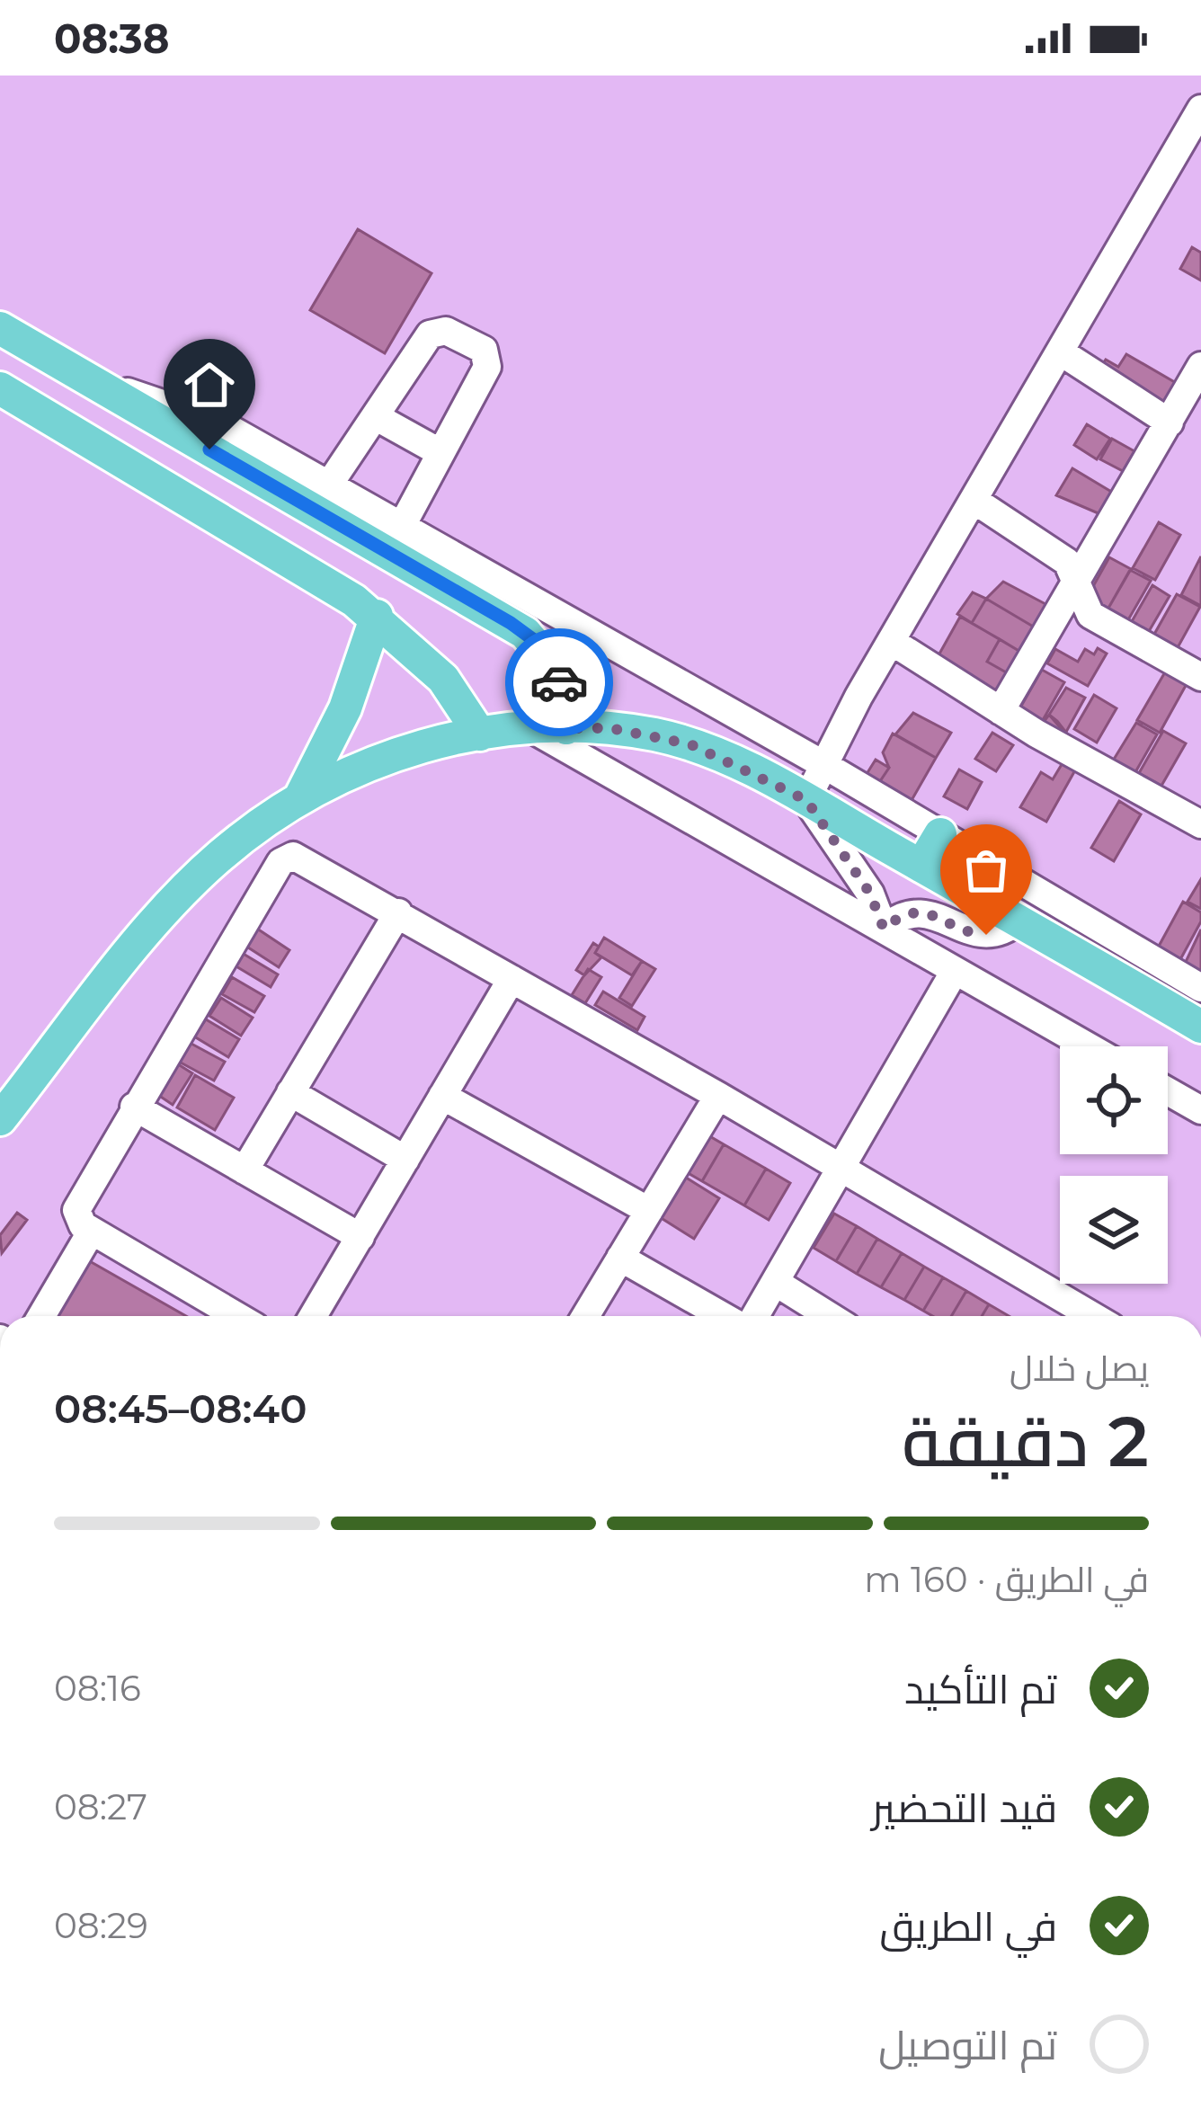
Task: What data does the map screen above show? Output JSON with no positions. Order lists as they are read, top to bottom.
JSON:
{
  "page": {
    "status": "08:38",
    "heading": ["2 دقيقة", "يصل خلال", "08:40–08:45"],
    "bar": "في الطريق · 160 m",
    "list": [
      ["تم التأكيد", "08:16"],
      ["قيد التحضير", "08:27"],
      ["في الطريق", "08:29"],
      "تم التوصيل"
    ]
  }
}
